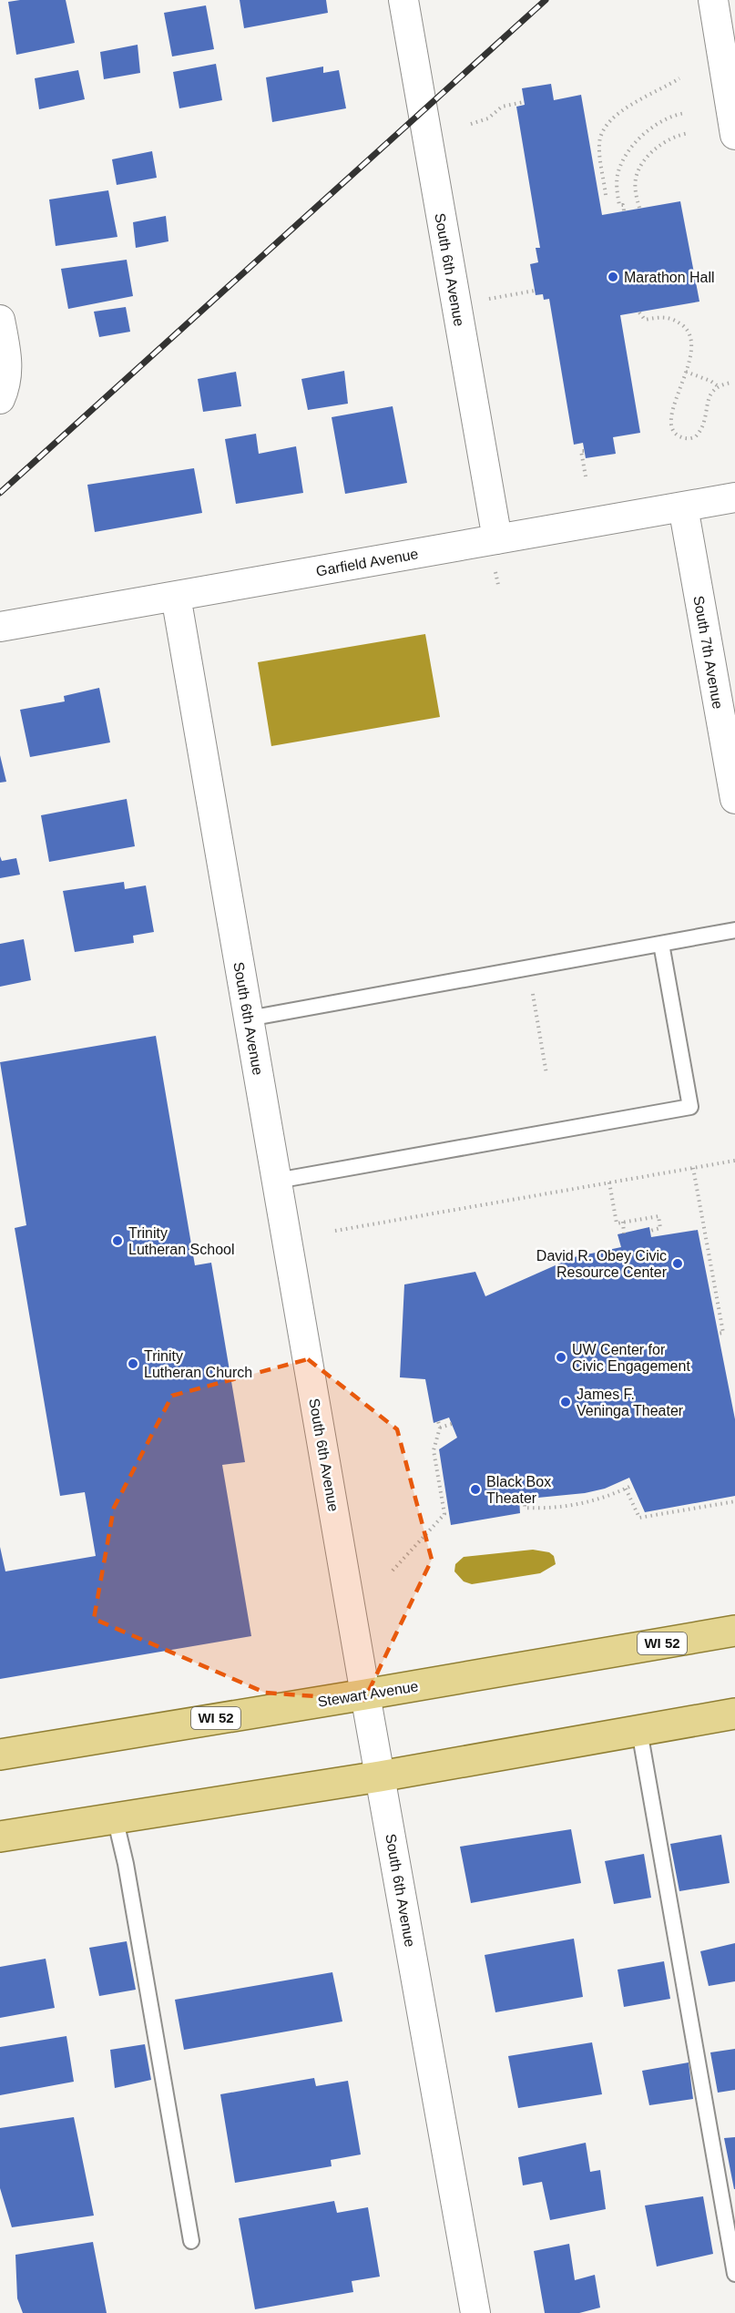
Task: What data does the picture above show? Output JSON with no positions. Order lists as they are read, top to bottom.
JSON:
{
  "streets": {
    "main road": ["WI 52", "Stewart Avenue"],
    "street": ["South 6th Avenue", "Garfield Avenue", "South 7th Avenue"]
  },
  "crossings": [
    ["South 6th Avenue", "Garfield Avenue"],
    ["South 6th Avenue", "Stewart Avenue"],
    ["Garfield Avenue", "South 7th Avenue"]
  ],
  "places": [
    "Marathon Hall",
    "Trinity Lutheran School",
    "David R. Obey Civic Resource Center",
    "UW Center for Civic Engagement",
    "Trinity Lutheran Church",
    "James F. Veninga Theater",
    "Black Box Theater"
  ]
}
